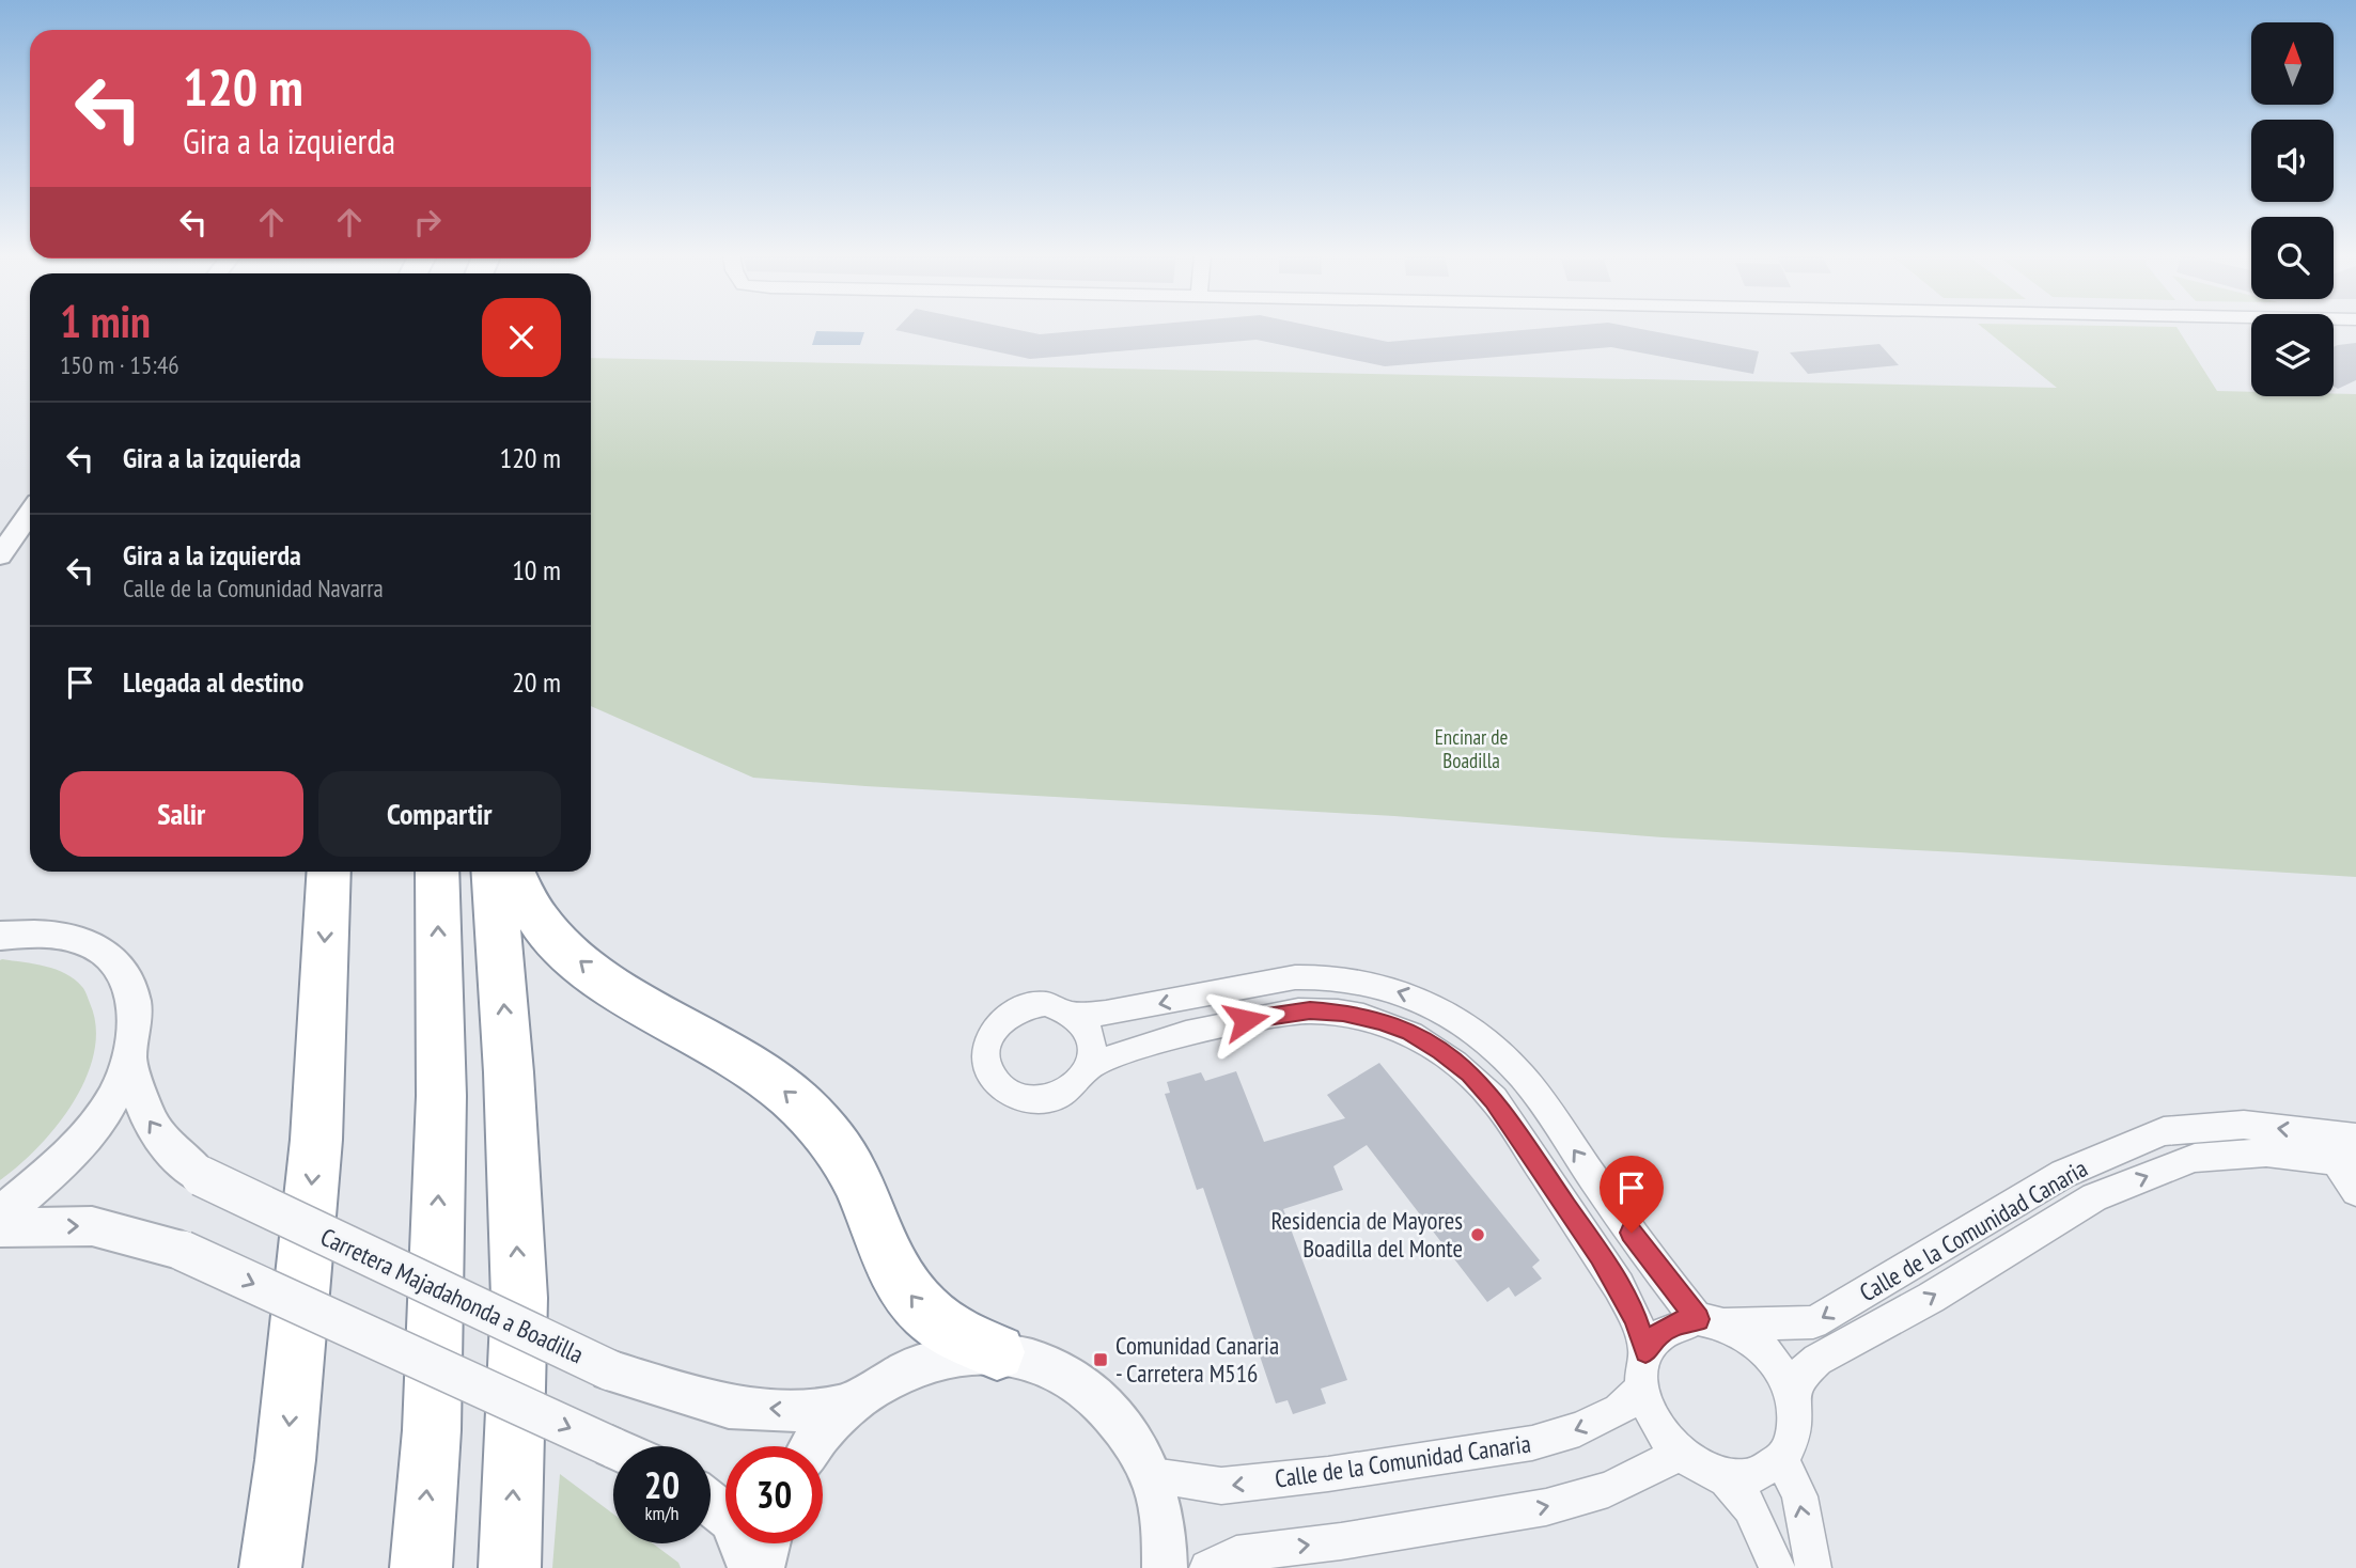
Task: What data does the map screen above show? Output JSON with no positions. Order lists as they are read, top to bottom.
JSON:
{
  "streets": {
    "street": ["Calle de la Comunidad Canaria", "Carretera Majadahonda a Boadilla"]
  },
  "parks": ["Encinar de Boadilla"],
  "places": {
    "other": ["Residencia de Mayores Boadilla del Monte"],
    "transit": ["Comunidad Canaria - Carretera M516"]
  },
  "north": "top",
  "page": {
    "turn": ["120 m", "Gira a la izquierda"],
    "heading": ["1 min", "150 m · 15:46"],
    "list": [
      {
        "name": "Gira a la izquierda",
        "value": "120 m"
      },
      {
        "name": "Gira a la izquierda",
        "note": "Calle de la Comunidad Navarra",
        "value": "10 m"
      },
      {
        "name": "Llegada al destino",
        "value": "20 m"
      }
    ],
    "buttons": ["Salir", "Compartir"],
    "speed": "20 km/h",
    "limit": "30"
  }
}
